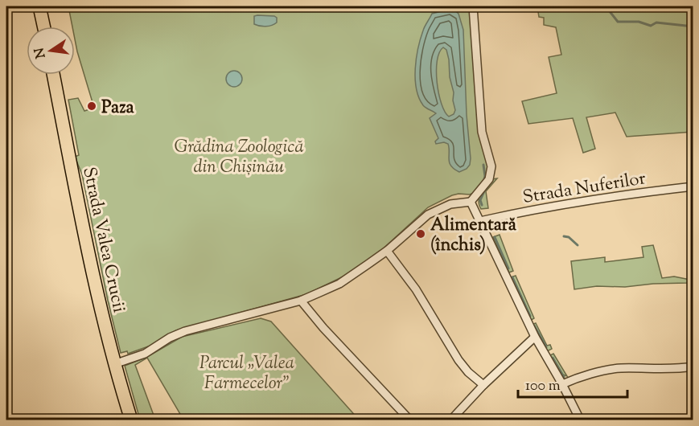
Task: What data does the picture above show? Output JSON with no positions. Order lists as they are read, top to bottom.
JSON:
{
  "streets": {
    "main road": ["Strada Valea Crucii"],
    "street": ["Strada Nuferilor"]
  },
  "parks": ["Grădina Zoologică din Chișinău", "Parcul „Valea Farmecelor”"],
  "places": ["Paza", "Alimentară (închis)"],
  "scale_bar": "100 m",
  "north": "left"
}
